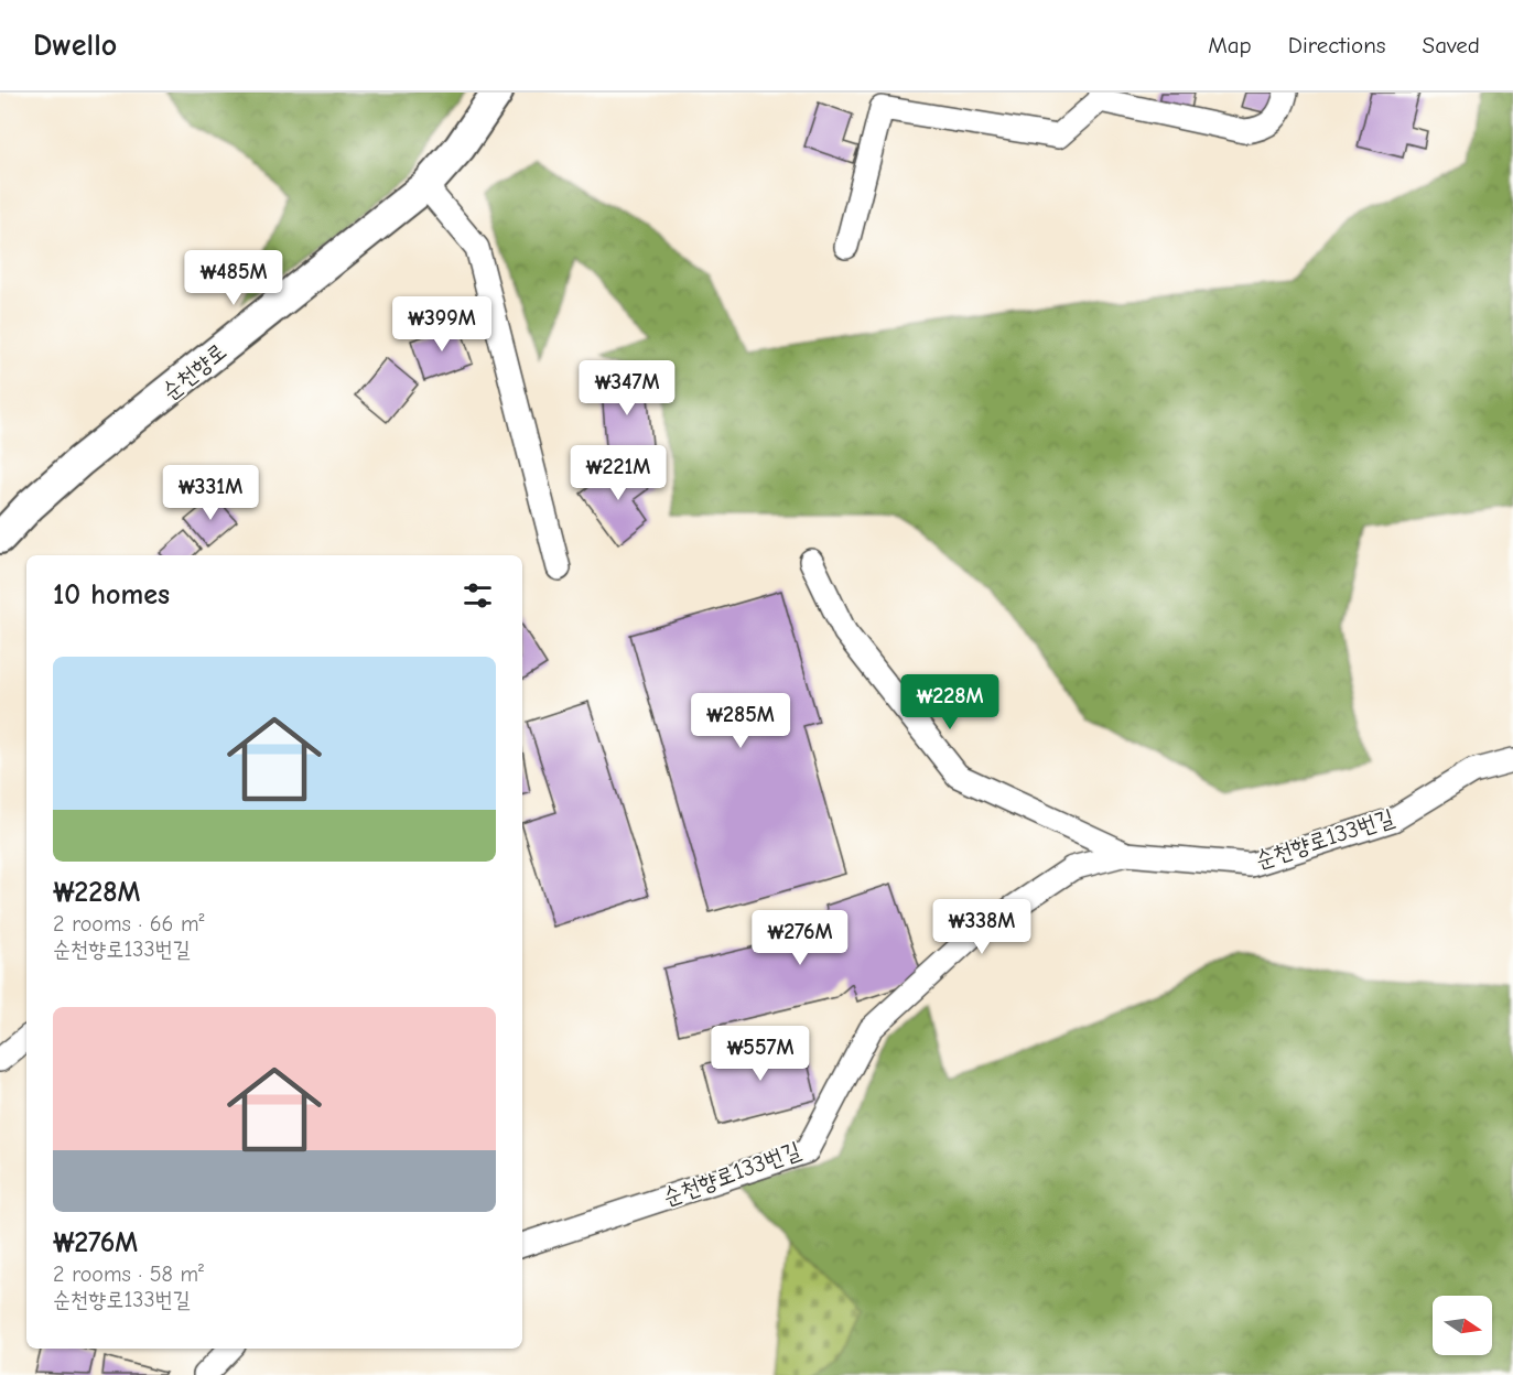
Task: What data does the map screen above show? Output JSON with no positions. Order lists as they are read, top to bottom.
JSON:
{
  "streets": {
    "main road": ["순천향로"],
    "street": ["순천향로133번길"]
  },
  "north": "right",
  "page": {
    "header": "Dwello",
    "nav": ["Map", "Directions", "Saved"],
    "price": [
      "₩485M",
      "₩399M",
      "₩347M",
      "₩221M",
      "₩331M",
      "₩228M",
      "₩285M",
      "₩338M",
      "₩276M",
      "₩557M"
    ],
    "heading": "10 homes",
    "list": [
      {
        "name": "₩228M",
        "note": "2 rooms · 66 m² · 순천향로133번길"
      },
      {
        "name": "₩276M",
        "note": "2 rooms · 58 m² · 순천향로133번길"
      }
    ]
  }
}
